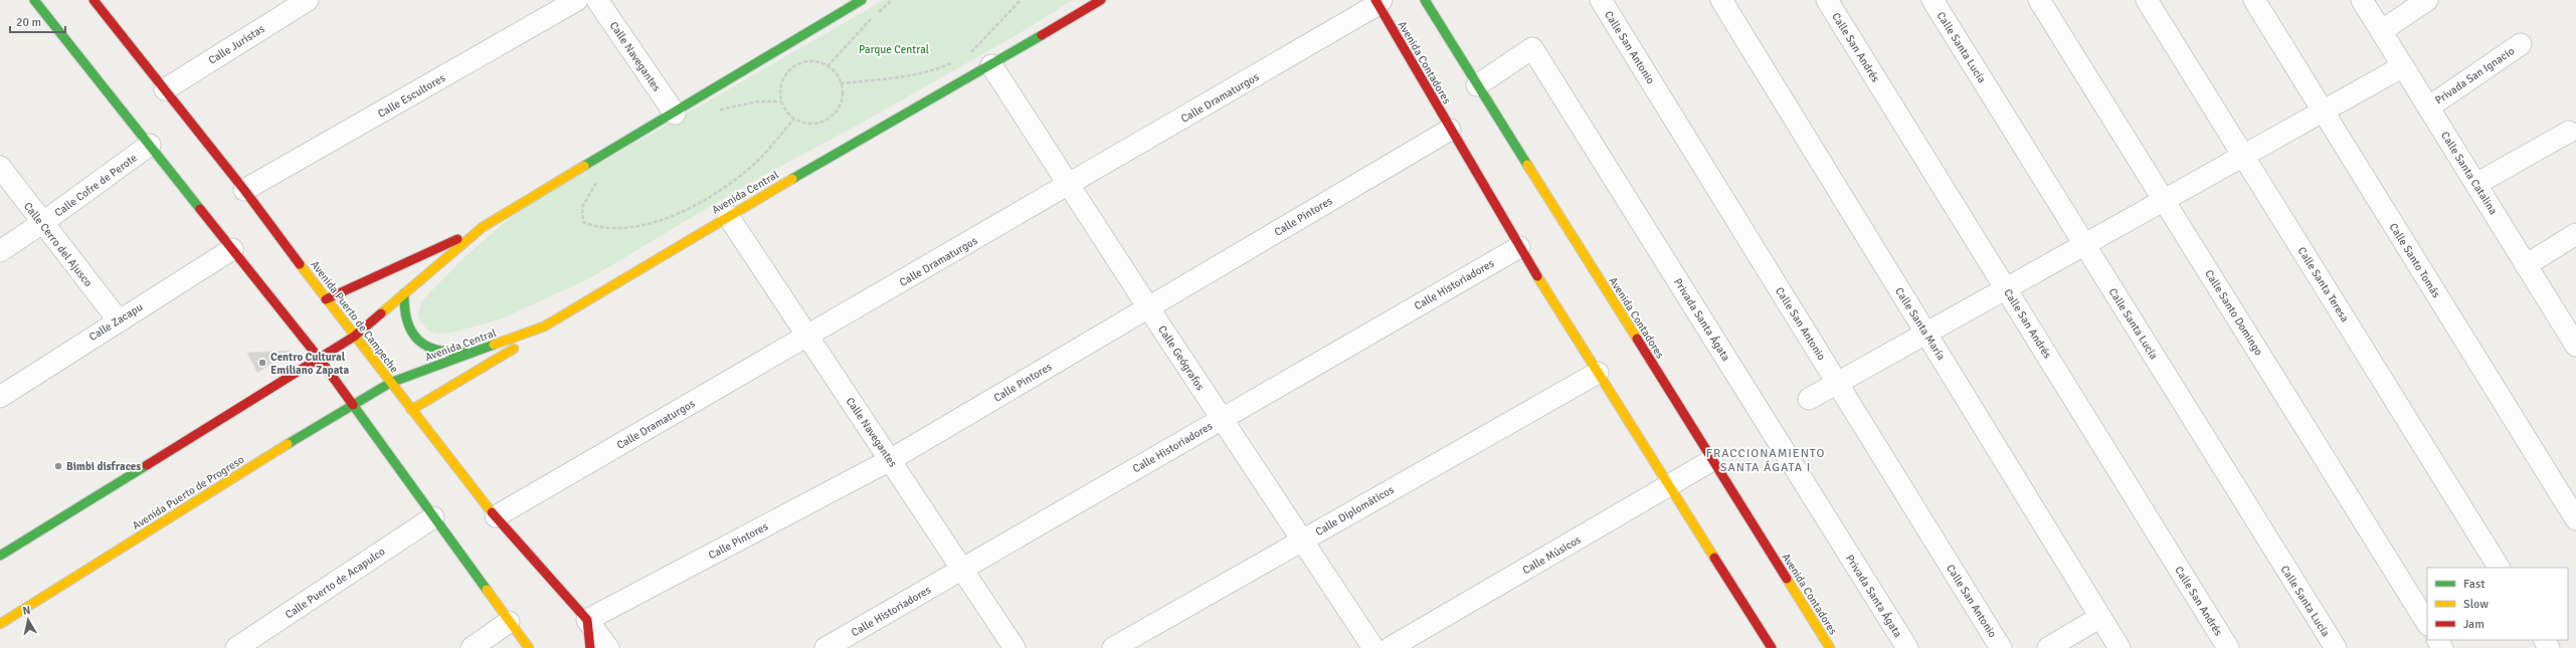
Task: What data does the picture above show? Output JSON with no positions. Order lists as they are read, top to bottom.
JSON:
{
  "streets": {
    "main road": [
      "Avenida Contadores",
      "Avenida Central",
      "Avenida Puerto de Campeche",
      "Avenida Puerto de Progreso"
    ],
    "street": [
      "Calle Juristas",
      "Calle San Antonio",
      "Calle San Andrés",
      "Calle Santa Lucía",
      "Calle Navegantes",
      "Privada San Ignacio",
      "Calle Escultores",
      "Calle Dramaturgos",
      "Calle Santa Catalina",
      "Calle Cofre de Perote",
      "Calle Pintores",
      "Calle Cerro del Ajusco",
      "Calle Santo Tomás",
      "Calle Historiadores",
      "Calle Santa Teresa",
      "Calle Santo Domingo",
      "Privada Santa Ágata",
      "Calle Zacapu",
      "Calle Santa María",
      "Calle Geógrafos",
      "Calle Diplomáticos",
      "Calle Músicos",
      "Calle Puerto de Acapulco"
    ]
  },
  "crossings": [
    ["Calle Juristas", "Avenida Puerto de Campeche"],
    ["Calle Navegantes", "Calle Dramaturgos"],
    ["Calle Navegantes", "Avenida Central"],
    ["Calle Navegantes", "Calle Pintores"],
    ["Calle Navegantes", "Calle Historiadores"],
    ["Avenida Contadores", "Calle Dramaturgos"],
    ["Avenida Contadores", "Calle Pintores"],
    ["Avenida Contadores", "Calle Historiadores"],
    ["Avenida Contadores", "Privada Santa Ágata"],
    ["Avenida Contadores", "Calle Diplomáticos"],
    ["Avenida Contadores", "Calle Músicos"],
    ["Privada San Ignacio", "Calle Santa Catalina"],
    ["Calle Escultores", "Avenida Puerto de Campeche"],
    ["Calle Dramaturgos", "Avenida Puerto de Campeche"],
    ["Calle Dramaturgos", "Calle Geógrafos"],
    ["Calle Cofre de Perote", "Calle Cerro del Ajusco"],
    ["Avenida Central", "Avenida Puerto de Campeche"],
    ["Avenida Central", "Calle Geógrafos"],
    ["Avenida Central", "Avenida Puerto de Progreso"],
    ["Calle Pintores", "Avenida Puerto de Campeche"],
    ["Calle Pintores", "Calle Geógrafos"],
    ["Calle Cerro del Ajusco", "Calle Zacapu"],
    ["Calle Historiadores", "Calle Geógrafos"],
    ["Avenida Puerto de Campeche", "Avenida Puerto de Progreso"],
    ["Calle Geógrafos", "Calle Diplomáticos"]
  ],
  "districts": ["FRACCIONAMIENTO SANTA ÁGATA I"],
  "parks": ["Parque Central"],
  "places": ["Centro Cultural Emiliano Zapata", "Bimbi disfraces"],
  "legend": ["Fast", "Slow", "Jam"],
  "scale_bar": "20 m",
  "north": "top"
}
